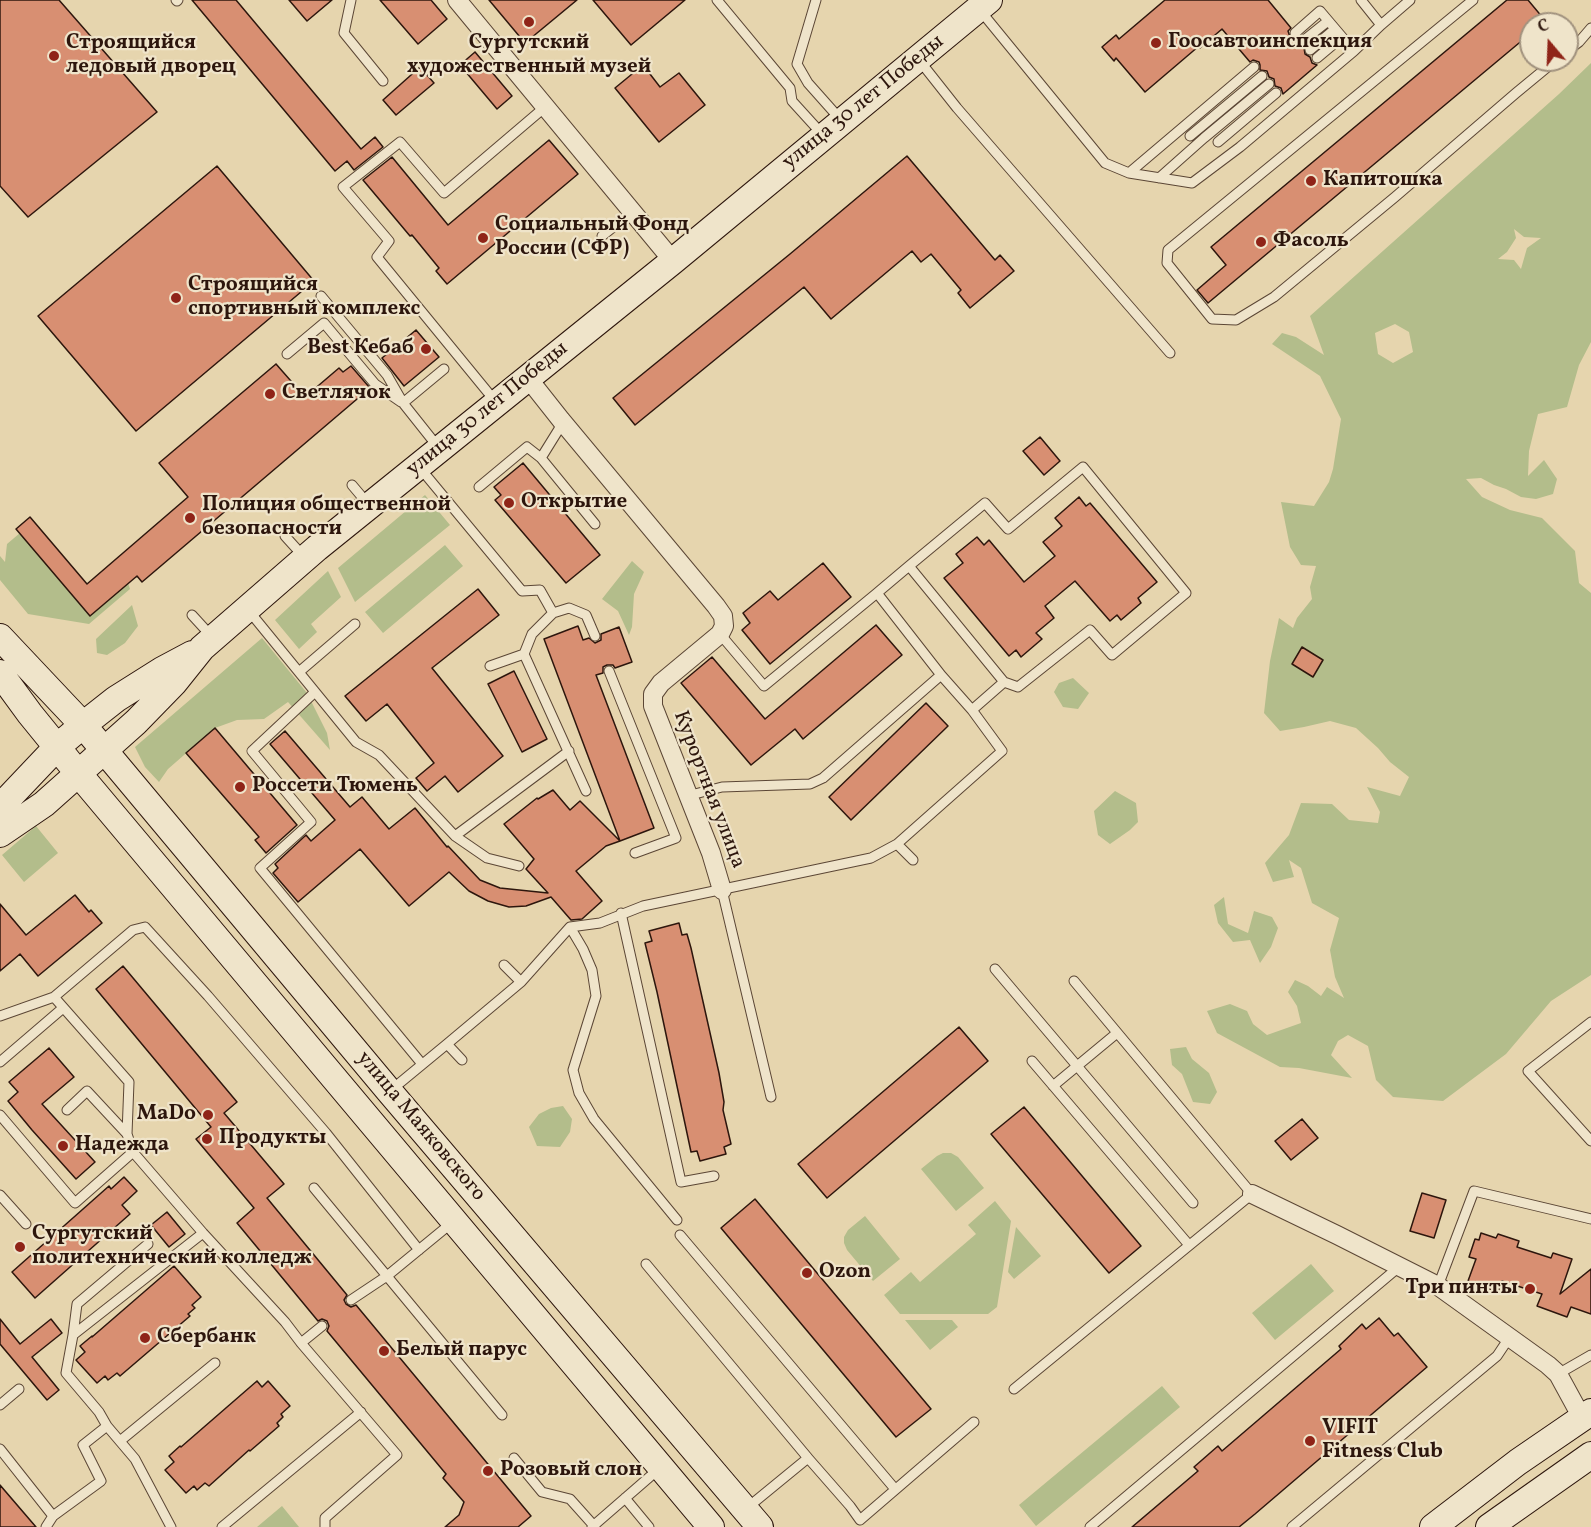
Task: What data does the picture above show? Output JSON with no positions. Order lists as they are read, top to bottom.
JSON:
{
  "streets": {
    "main road": ["улица 30 лет Победы", "улица Маяковского"],
    "street": ["Курортная улица"]
  },
  "crossings": [
    ["улица 30 лет Победы", "улица Маяковского"]
  ],
  "places": [
    "Сургутский художественный музей",
    "Гоосавтоинспекция",
    "Строящийся ледовый дворец",
    "Капитошка",
    "Социальный Фонд России (СФР)",
    "Фасоль",
    "Строящийся спортивный комплекс",
    "Best Кебаб",
    "Светлячок",
    "Открытие",
    "Полиция общественной безопасности",
    "Россети Тюмень",
    "MaDo",
    "Продукты",
    "Надежда",
    "Сургутский политехнический колледж",
    "Ozon",
    "Три пинты",
    "Сбербанк",
    "Белый парус",
    "VIFIT Fitness Club",
    "Розовый слон"
  ],
  "north": "top"
}
